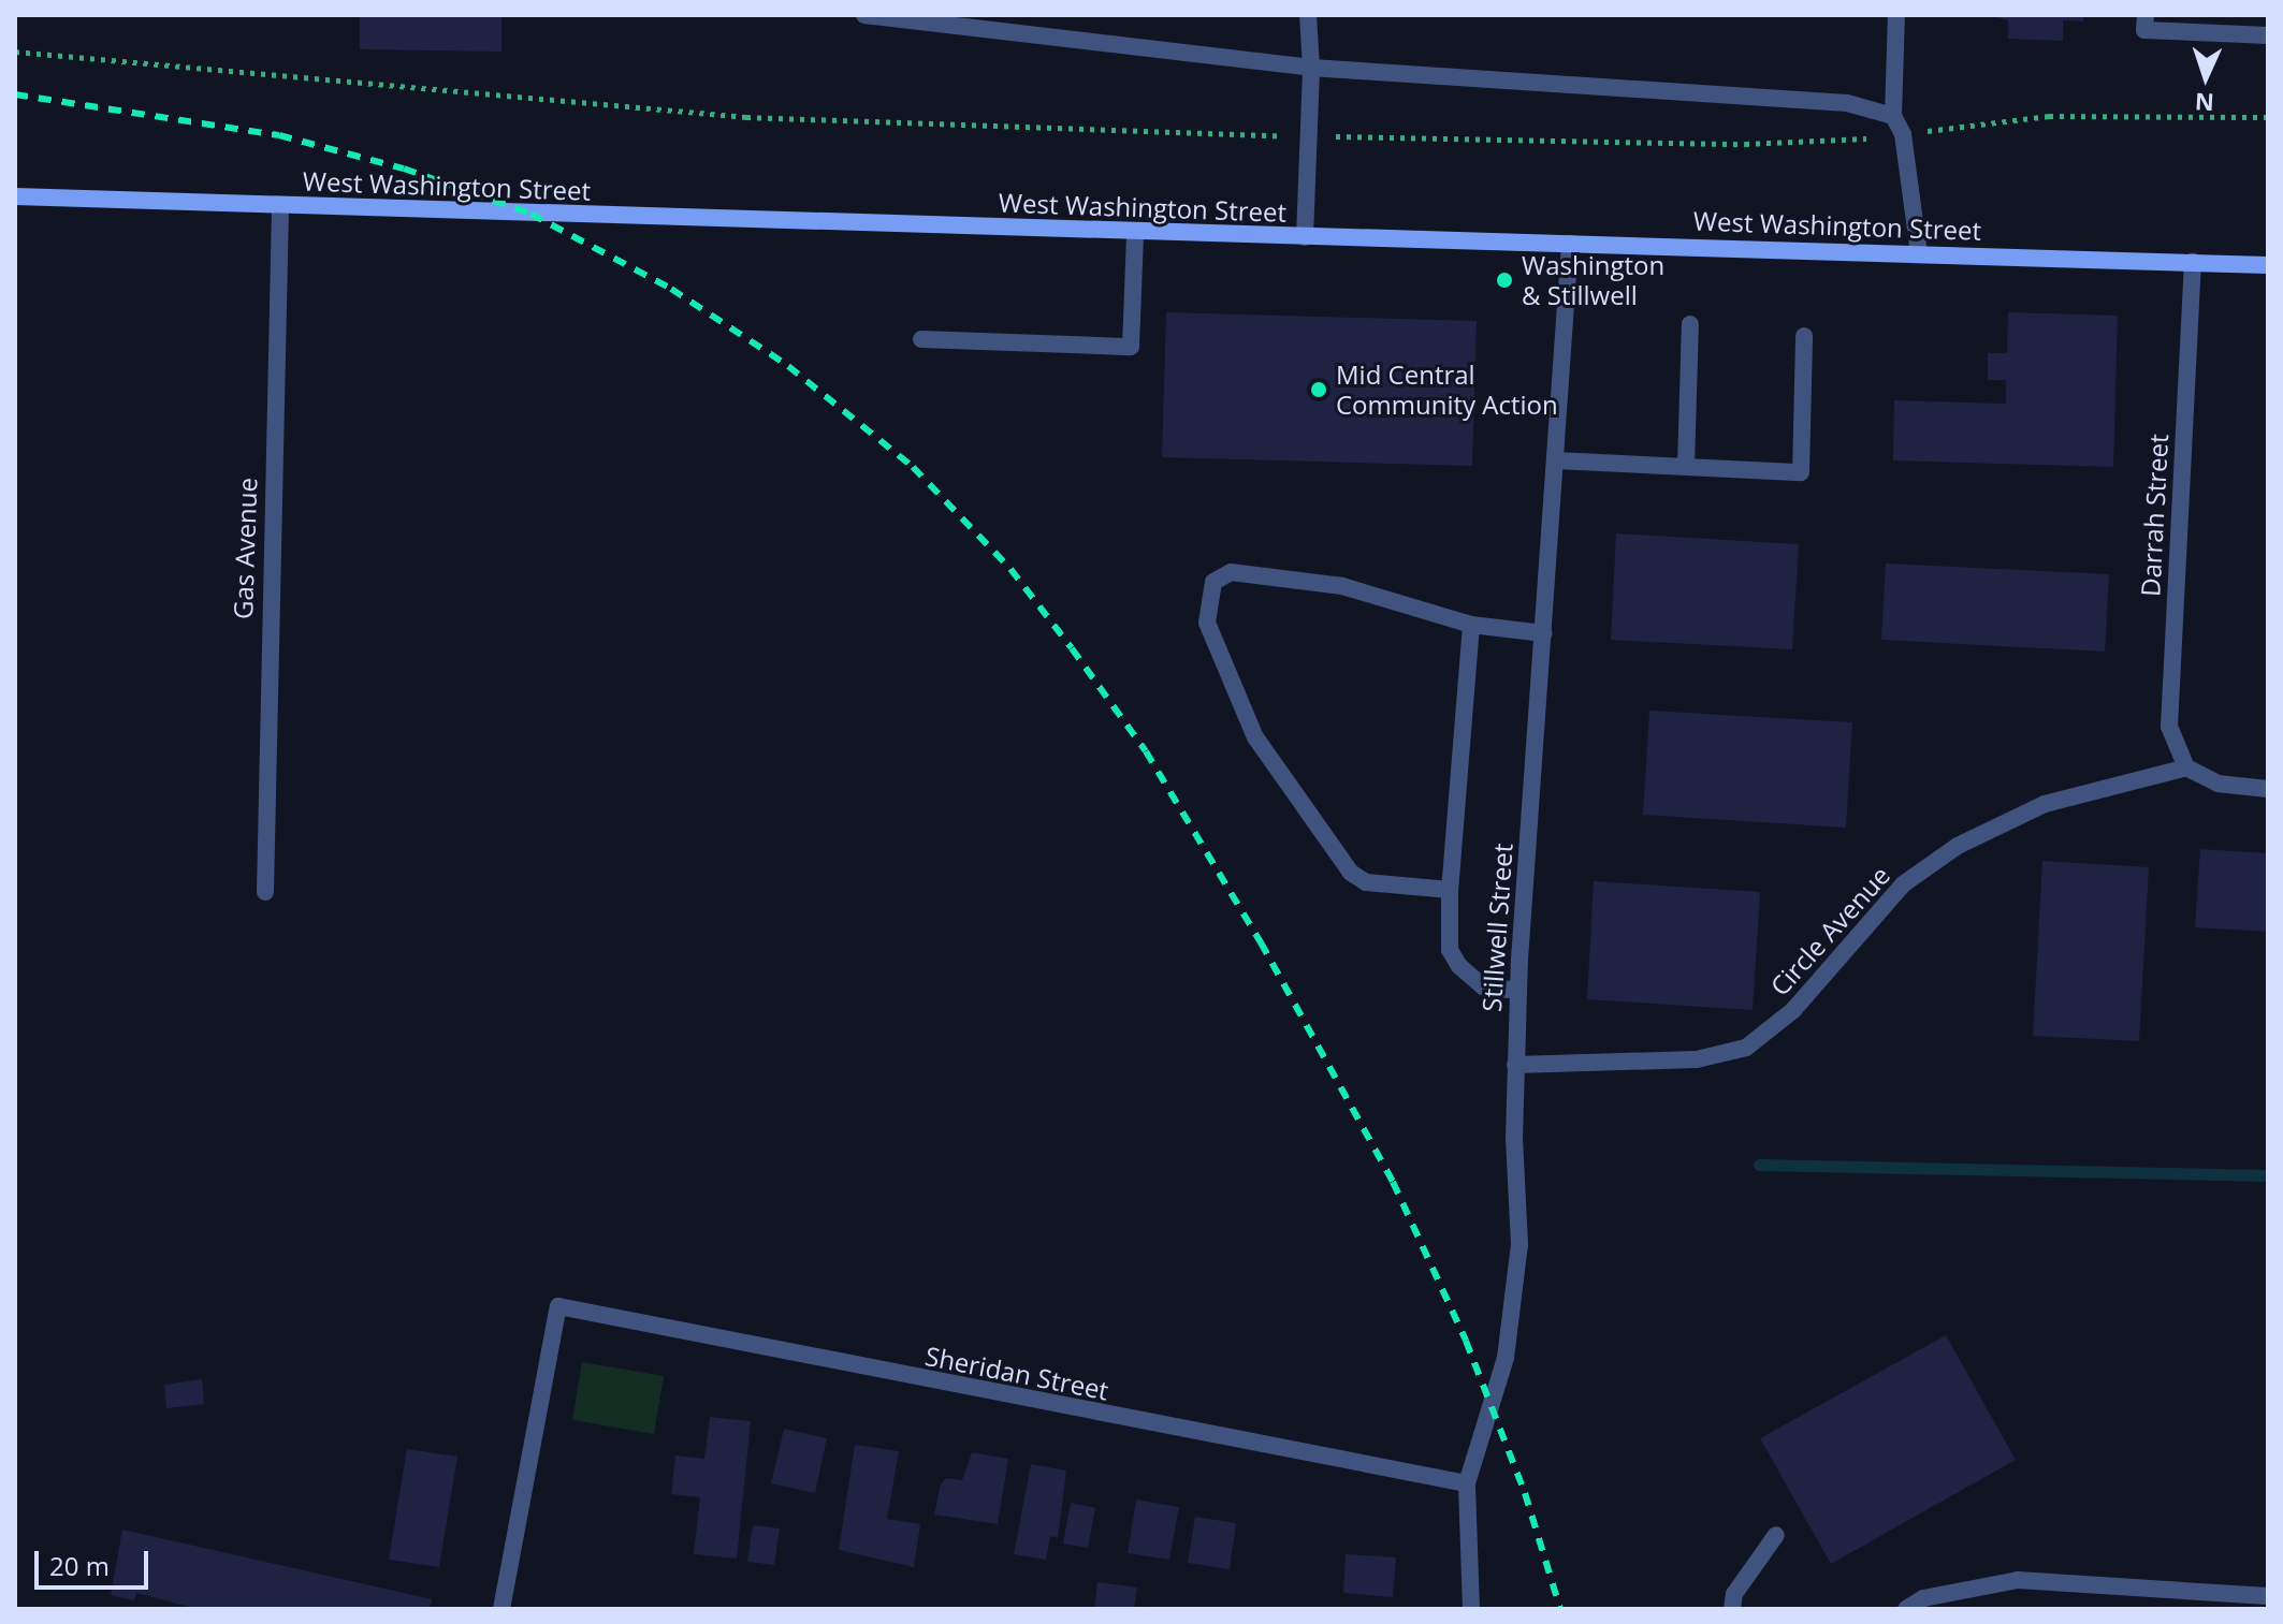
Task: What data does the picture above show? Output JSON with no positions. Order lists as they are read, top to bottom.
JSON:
{
  "streets": {
    "main road": ["West Washington Street"],
    "street": [
      "Darrah Street",
      "Gas Avenue",
      "Stillwell Street",
      "Circle Avenue",
      "Sheridan Street"
    ]
  },
  "crossings": [
    ["West Washington Street", "Darrah Street"],
    ["West Washington Street", "Gas Avenue"],
    ["West Washington Street", "Stillwell Street"],
    ["Darrah Street", "Circle Avenue"],
    ["Stillwell Street", "Circle Avenue"],
    ["Stillwell Street", "Sheridan Street"]
  ],
  "places": ["Washington & Stillwell", "Mid Central Community Action"],
  "scale_bar": "20 m",
  "north": "bottom"
}
